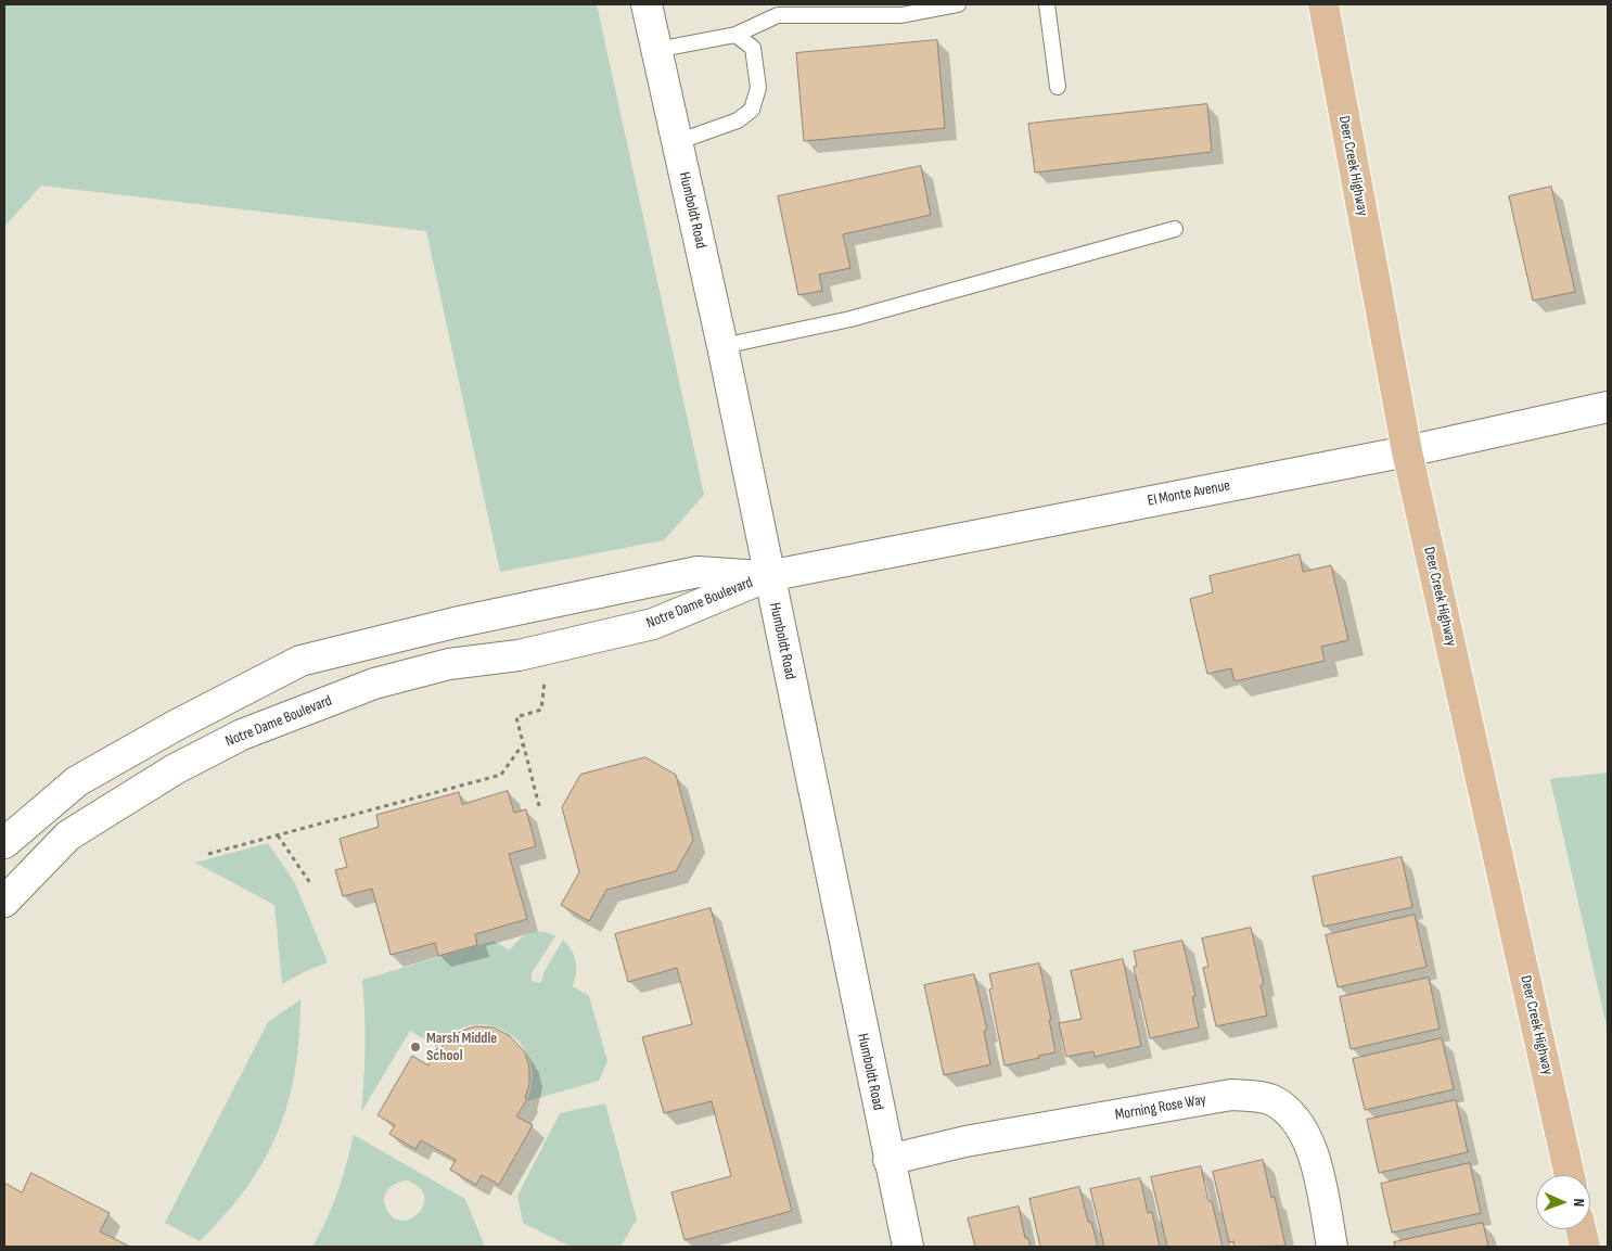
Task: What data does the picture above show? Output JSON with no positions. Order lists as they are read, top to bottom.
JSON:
{
  "streets": {
    "main road": ["Deer Creek Highway"],
    "street": [
      "Humboldt Road",
      "El Monte Avenue",
      "Notre Dame Boulevard",
      "Morning Rose Way"
    ]
  },
  "crossings": [
    ["Deer Creek Highway", "El Monte Avenue"],
    ["Humboldt Road", "El Monte Avenue"],
    ["Humboldt Road", "Notre Dame Boulevard"],
    ["Humboldt Road", "Morning Rose Way"],
    ["El Monte Avenue", "Notre Dame Boulevard"]
  ],
  "places": ["Marsh Middle School"],
  "north": "right"
}
